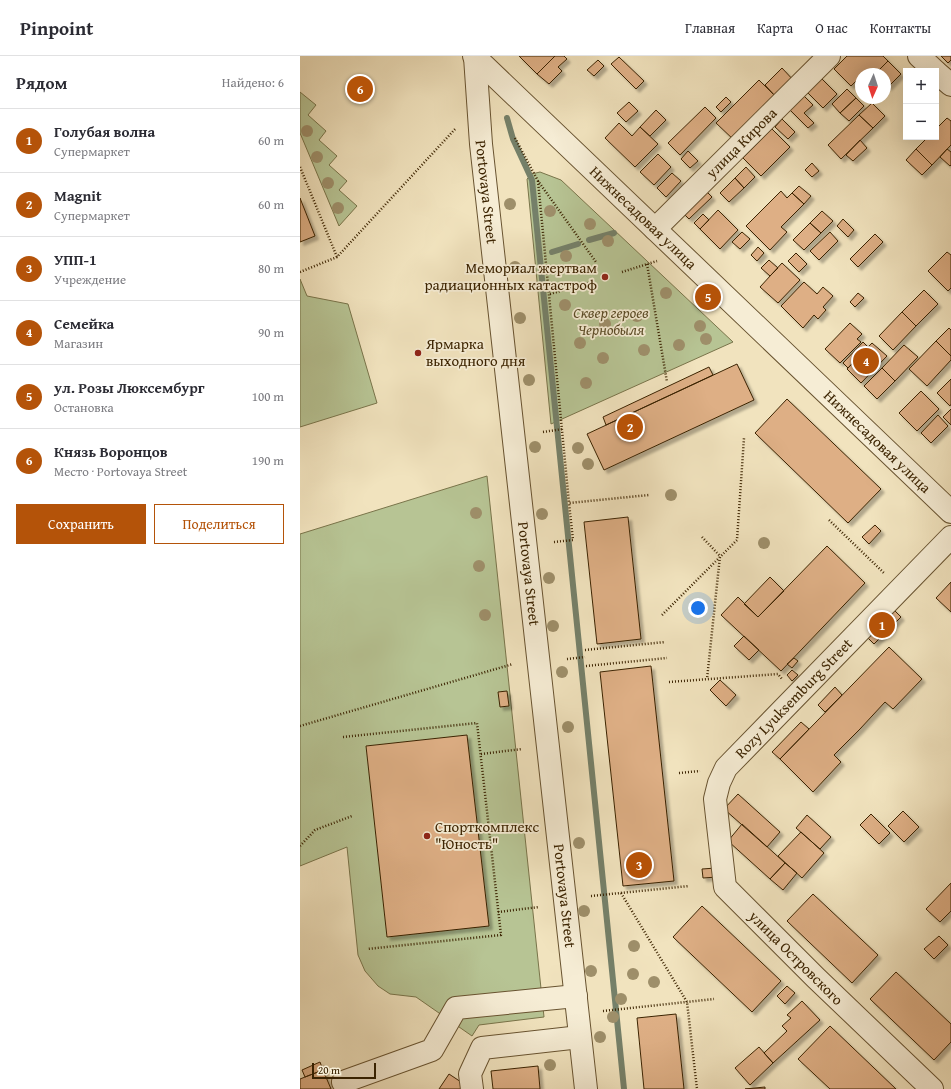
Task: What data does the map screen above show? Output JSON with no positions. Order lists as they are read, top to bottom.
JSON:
{
  "streets": {
    "street": [
      "улица Кирова",
      "Portovaya Street",
      "Нижнесадовая улица",
      "Rozy Lyuksemburg Street",
      "улица Островского"
    ]
  },
  "crossings": [
    ["улица Кирова", "Нижнесадовая улица"],
    ["Portovaya Street", "Нижнесадовая улица"],
    ["Rozy Lyuksemburg Street", "улица Островского"]
  ],
  "parks": ["Сквер героев Чернобыля"],
  "places": ["Мемориал жертвам радиационных катастроф", "Ярмарка выходного дня", "Спорткомплекс \"Юность\""],
  "scale_bar": "20 m",
  "north": "bottom",
  "page": {
    "header": "Pinpoint",
    "nav": [
      "Главная",
      "Карта",
      "О нас",
      "Контакты"
    ],
    "heading": ["Рядом", "Найдено: 6"],
    "map_buttons": ["+", "−"],
    "pins": [
      "6",
      "5",
      "4",
      "2",
      "1",
      "3"
    ],
    "list": [
      {
        "mark": "1",
        "name": "Голубая волна",
        "note": "Супермаркет",
        "value": "60 m"
      },
      {
        "mark": "2",
        "name": "Magnit",
        "note": "Супермаркет",
        "value": "60 m"
      },
      {
        "mark": "3",
        "name": "УПП-1",
        "note": "Учреждение",
        "value": "80 m"
      },
      {
        "mark": "4",
        "name": "Семейка",
        "note": "Магазин",
        "value": "90 m"
      },
      {
        "mark": "5",
        "name": "ул. Розы Люксембург",
        "note": "Остановка",
        "value": "100 m"
      },
      {
        "mark": "6",
        "name": "Князь Воронцов",
        "note": "Место · Portovaya Street",
        "value": "190 m"
      }
    ],
    "buttons": ["Сохранить", "Поделиться"],
    "scale": "20 m"
  }
}
